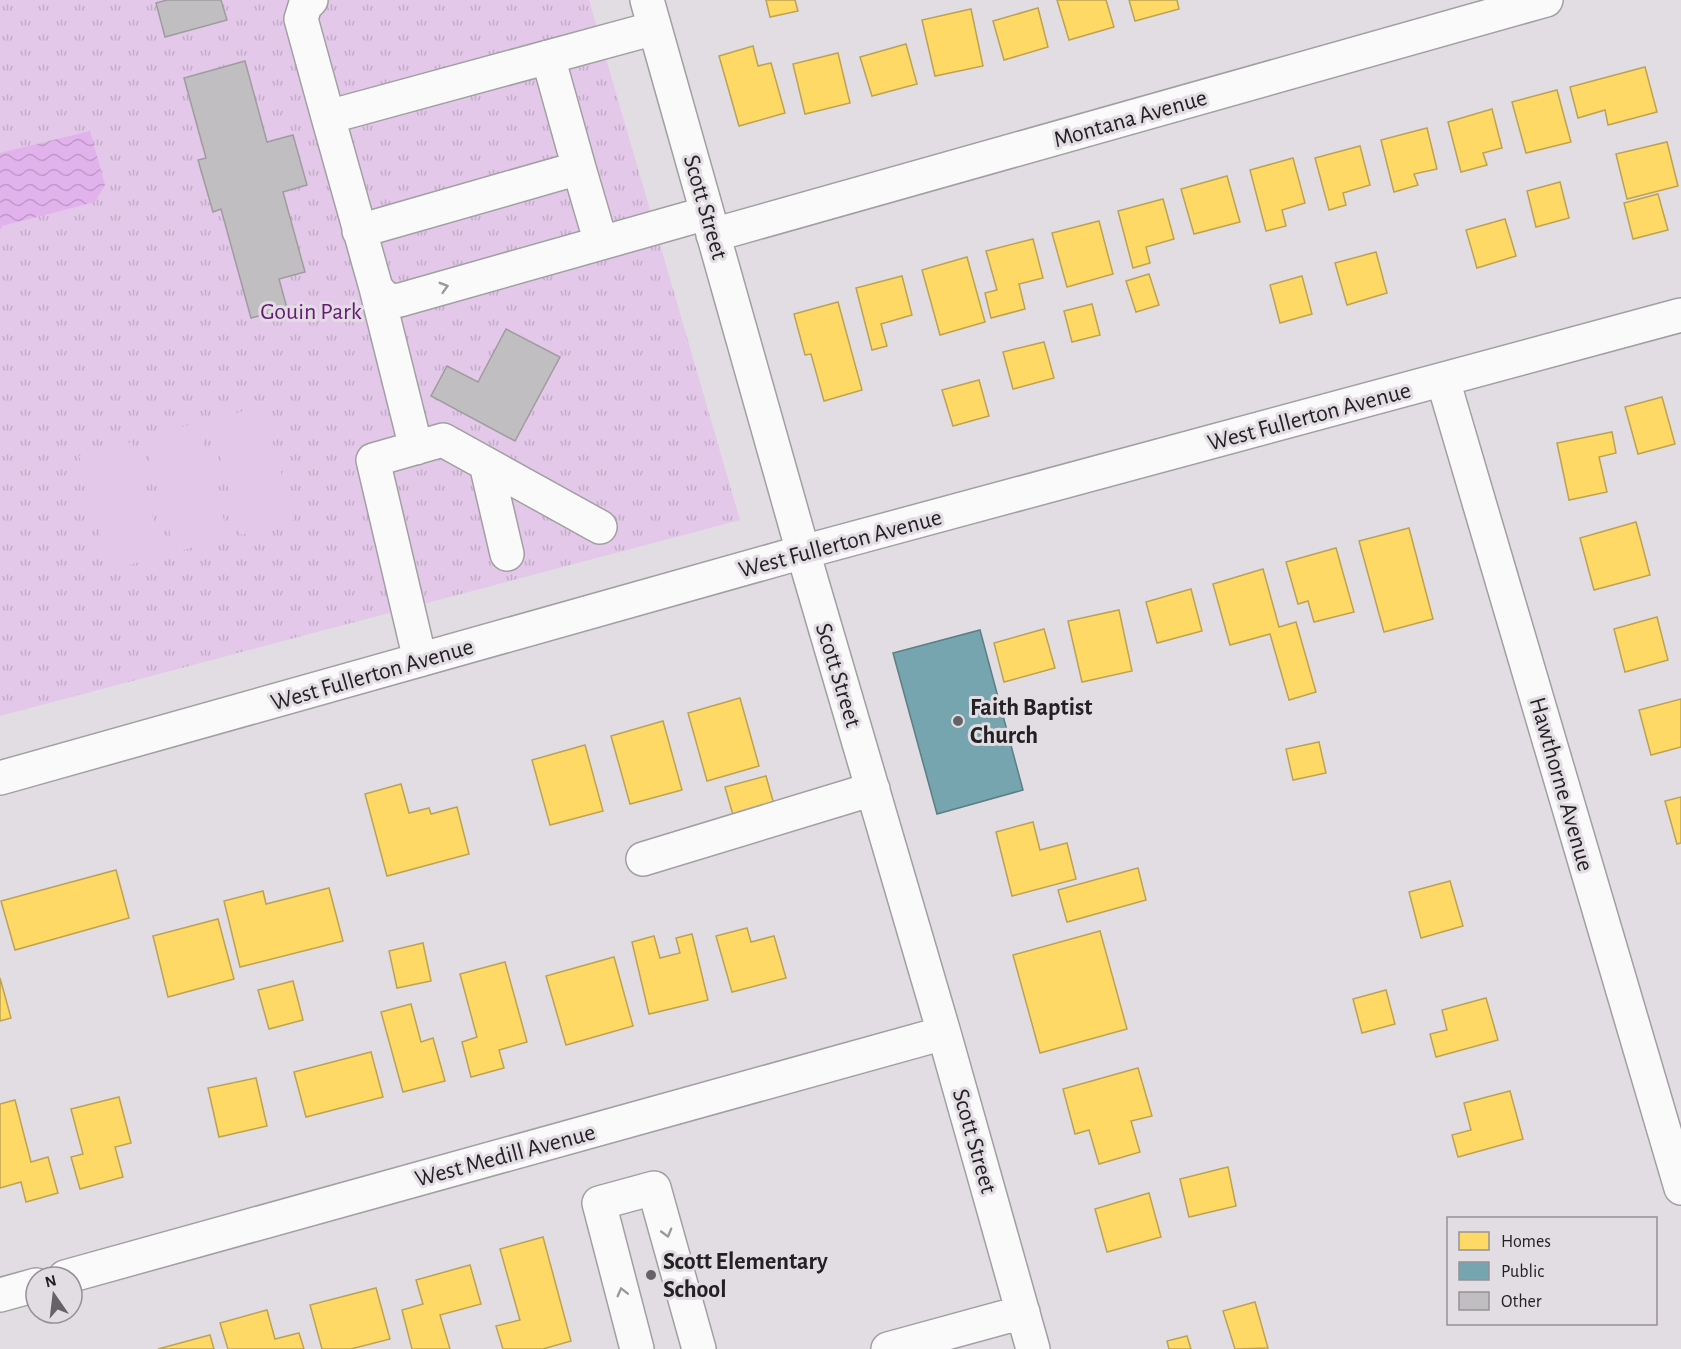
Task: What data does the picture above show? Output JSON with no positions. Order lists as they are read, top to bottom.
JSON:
{
  "streets": {
    "street": [
      "Montana Avenue",
      "Scott Street",
      "West Fullerton Avenue",
      "Hawthorne Avenue",
      "West Medill Avenue"
    ]
  },
  "crossings": [
    ["Montana Avenue", "Scott Street"],
    ["Scott Street", "West Fullerton Avenue"],
    ["Scott Street", "West Medill Avenue"],
    ["West Fullerton Avenue", "Hawthorne Avenue"]
  ],
  "parks": ["Gouin Park"],
  "places": ["Faith Baptist Church", "Scott Elementary School"],
  "legend": ["Homes", "Public", "Other"],
  "north": "top"
}
